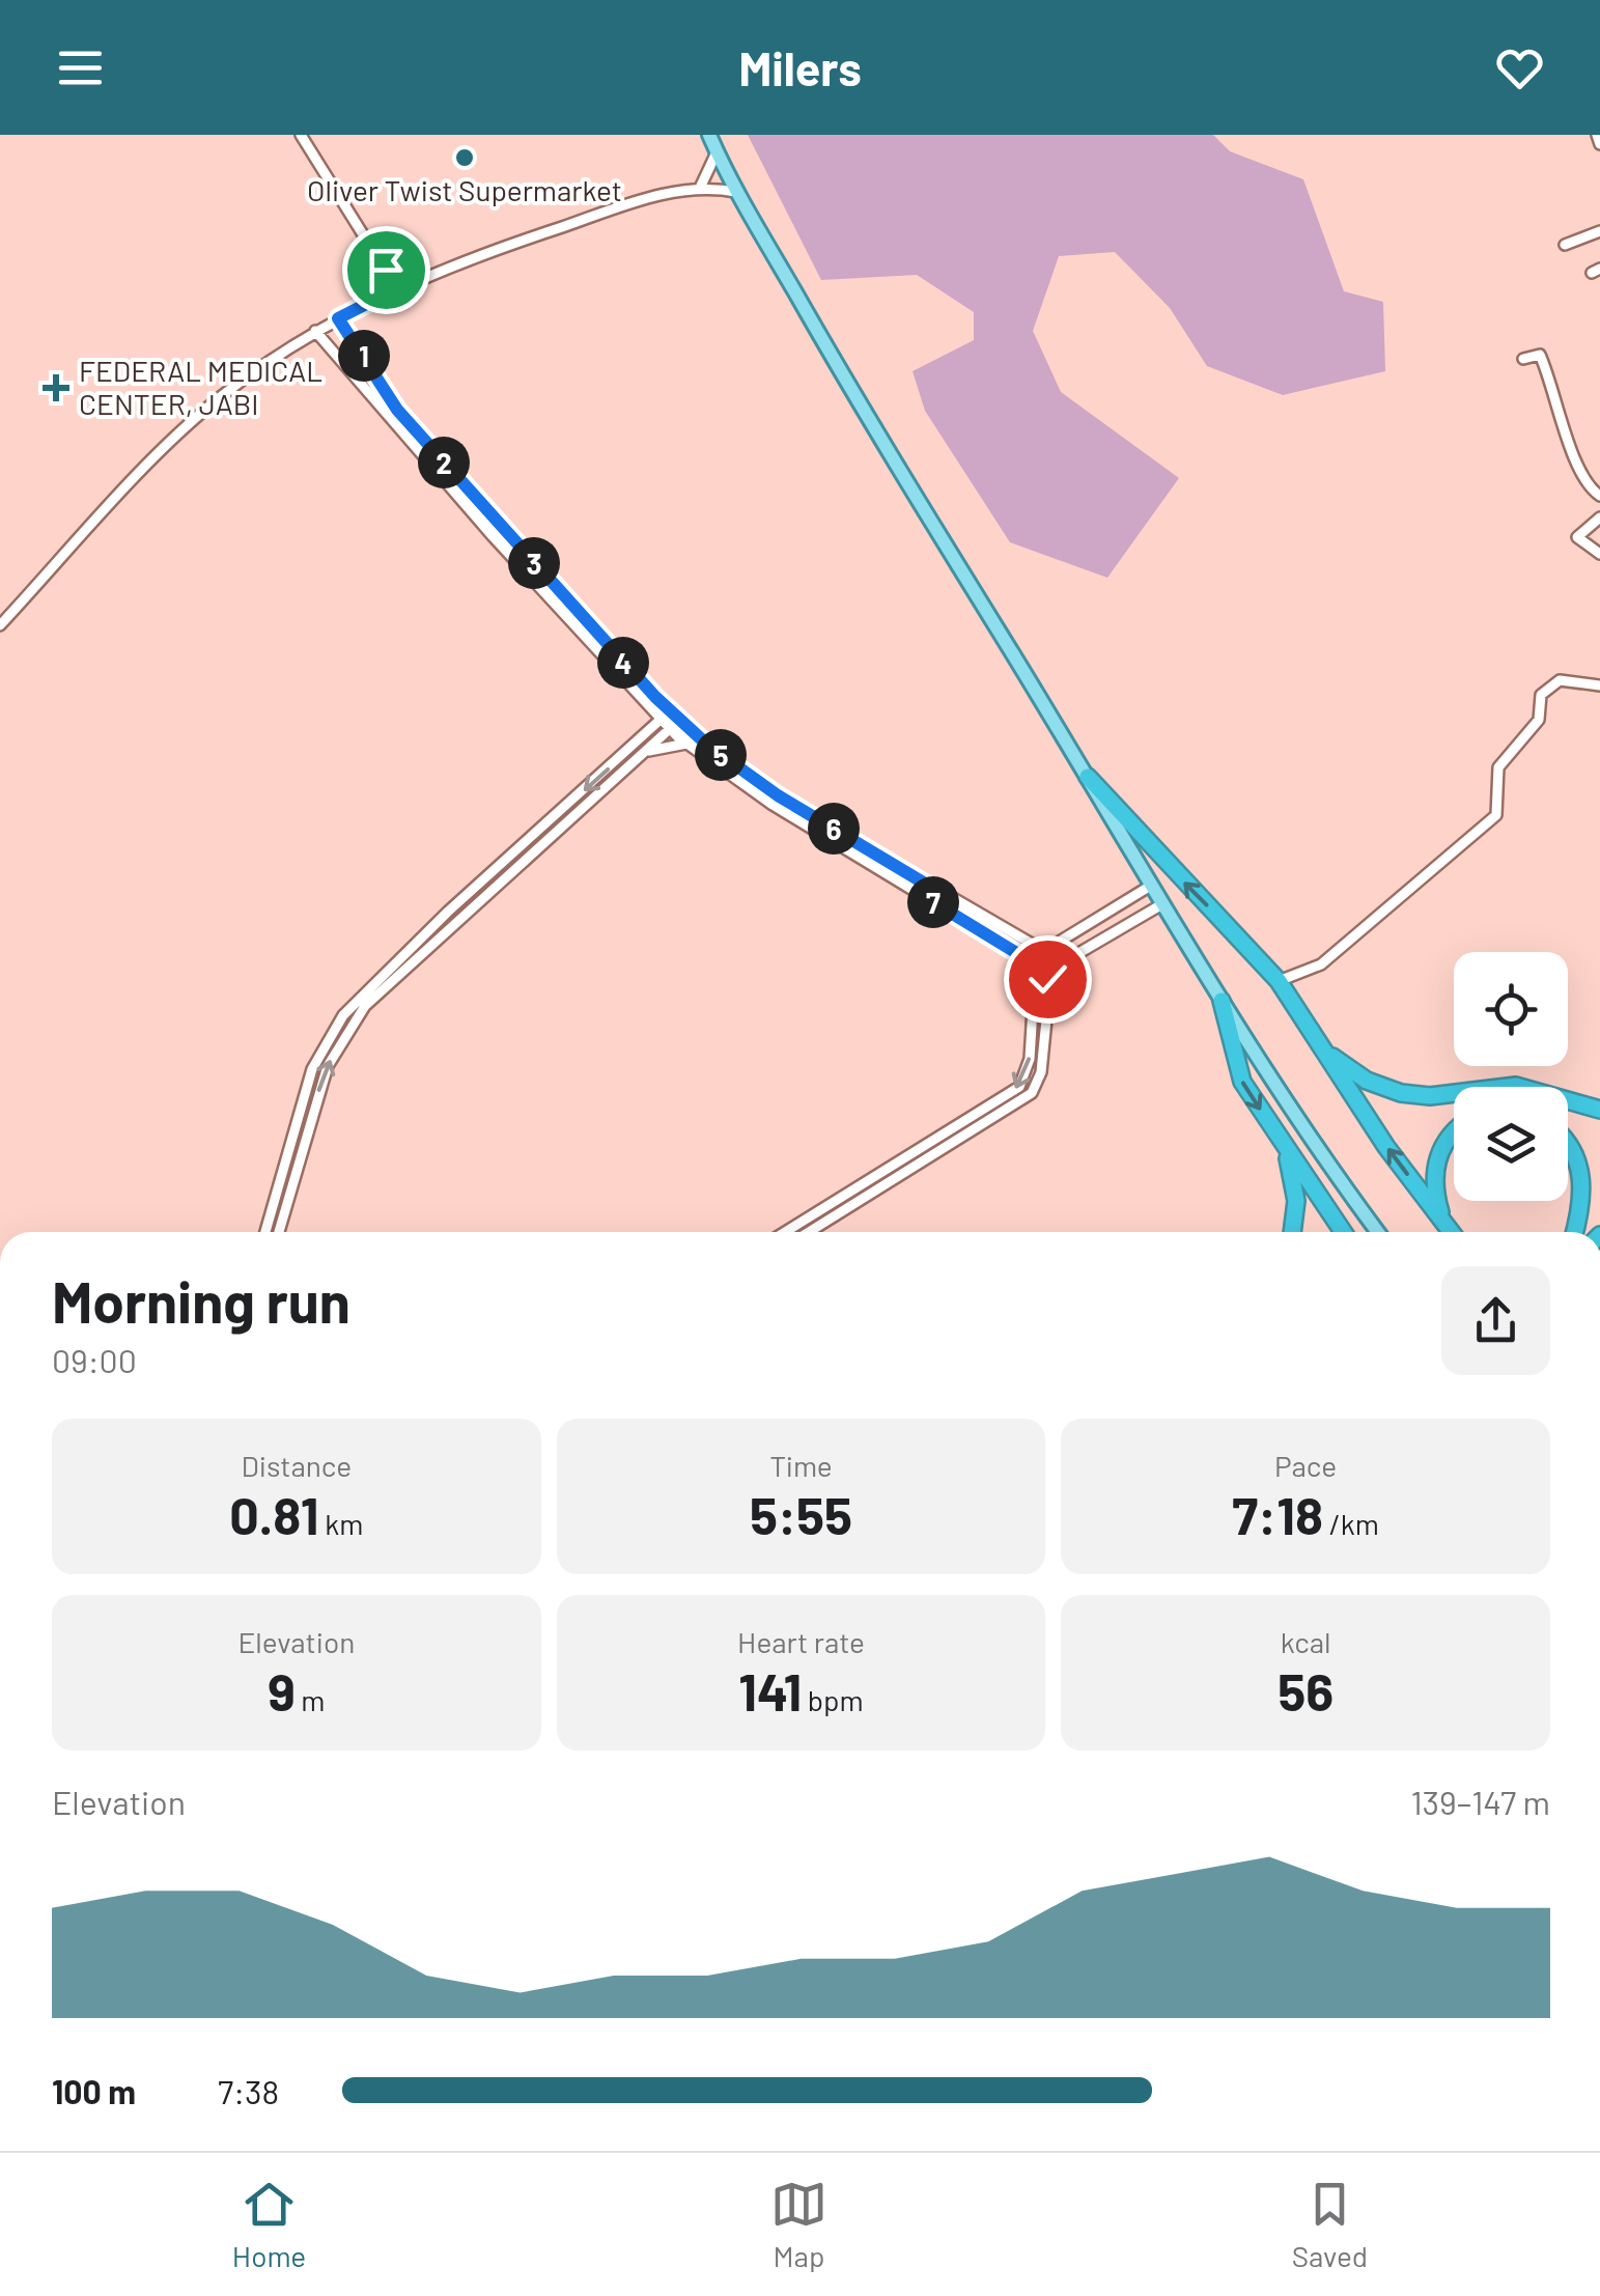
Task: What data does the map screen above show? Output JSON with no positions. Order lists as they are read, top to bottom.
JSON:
{
  "places": {
    "other": ["Oliver Twist Supermarket"],
    "health": ["FEDERAL MEDICAL CENTER, JABI"]
  },
  "page": {
    "header": "Milers",
    "pins": [
      "1",
      "2",
      "3",
      "4",
      "5",
      "6",
      "7"
    ],
    "heading": ["Morning run", "09:00"],
    "stats": [
      ["Distance", "0.81 km"],
      ["Time", "5:55"],
      ["Pace", "7:18 /km"],
      ["Elevation", "9 m"],
      ["Heart rate", "141 bpm"],
      ["kcal", "56"]
    ],
    "chart": ["Elevation", "139–147 m"],
    "list": [
      {
        "name": "100 m",
        "note": "7:38"
      }
    ],
    "tabs": ["Home", "Map", "Saved"]
  }
}
